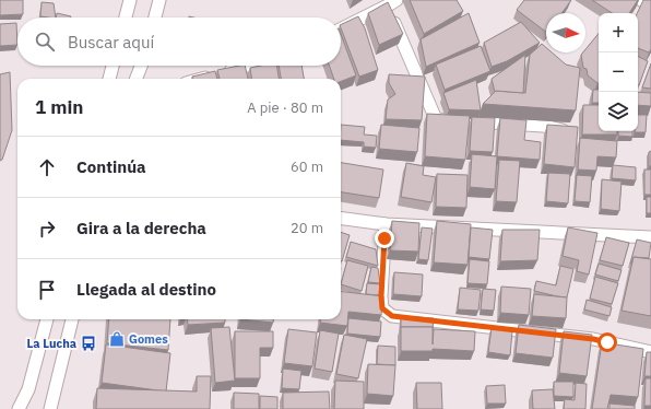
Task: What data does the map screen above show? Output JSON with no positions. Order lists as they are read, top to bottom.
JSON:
{
  "places": {
    "shop": ["Gomes"],
    "bus stop": ["La Lucha"]
  },
  "north": "right",
  "page": {
    "map_buttons": ["+", "−"],
    "search": "Buscar aquí",
    "heading": ["1 min", "A pie · 80 m"],
    "list": [
      ["Continúa", "60 m"],
      ["Gira a la derecha", "20 m"],
      "Llegada al destino"
    ]
  }
}
